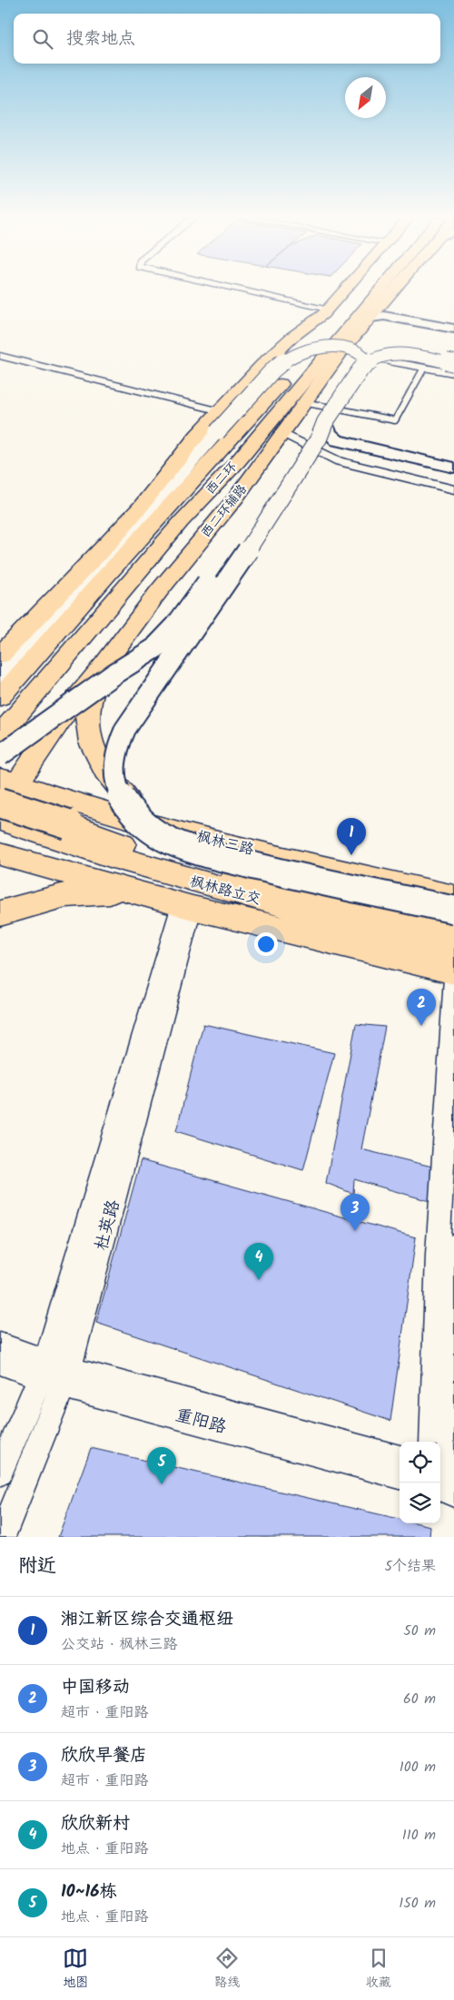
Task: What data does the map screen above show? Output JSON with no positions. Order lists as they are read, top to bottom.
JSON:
{
  "streets": {
    "main road": [
      "西二环",
      "西二环辅路",
      "枫林三路",
      "枫林路立交"
    ],
    "street": ["杜英路", "重阳路"]
  },
  "crossings": [
    ["西二环辅路", "枫林三路"],
    ["西二环辅路", "枫林路立交"],
    ["枫林三路", "枫林路立交"],
    ["杜英路", "重阳路"]
  ],
  "north": "bottom left",
  "page": {
    "search": "搜索地点",
    "pins": [
      "1",
      "2",
      "3",
      "4",
      "5"
    ],
    "heading": ["附近", "5个结果"],
    "list": [
      {
        "mark": "1",
        "name": "湘江新区综合交通枢纽",
        "note": "公交站 · 枫林三路",
        "value": "50 m"
      },
      {
        "mark": "2",
        "name": "中国移动",
        "note": "超市 · 重阳路",
        "value": "60 m"
      },
      {
        "mark": "3",
        "name": "欣欣早餐店",
        "note": "超市 · 重阳路",
        "value": "100 m"
      },
      {
        "mark": "4",
        "name": "欣欣新村",
        "note": "地点 · 重阳路",
        "value": "110 m"
      },
      {
        "mark": "5",
        "name": "10~16栋",
        "note": "地点 · 重阳路",
        "value": "150 m"
      }
    ],
    "nav": ["地图", "路线", "收藏"]
  }
}
